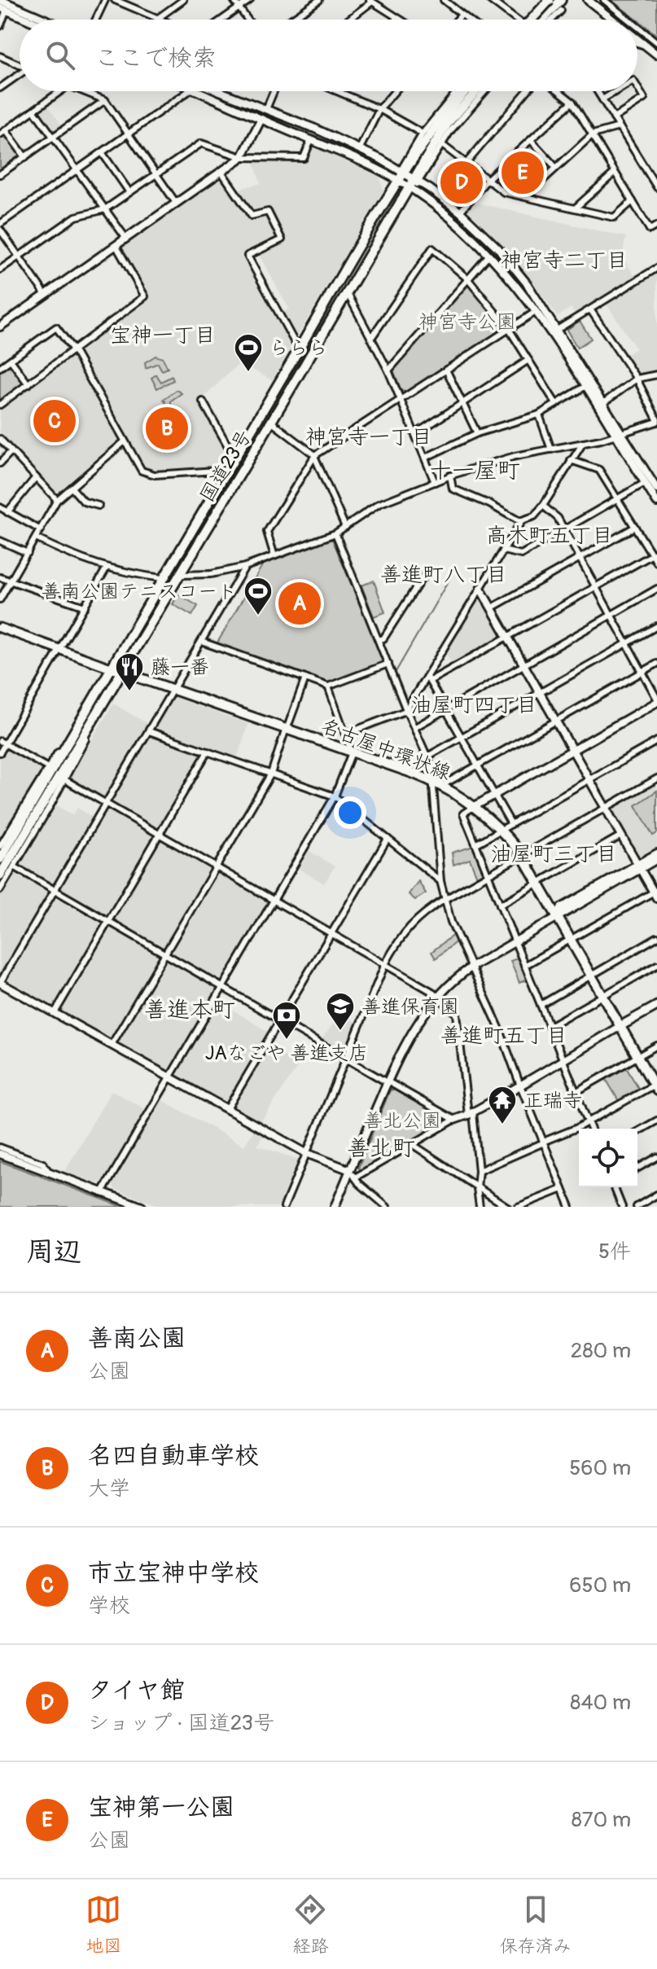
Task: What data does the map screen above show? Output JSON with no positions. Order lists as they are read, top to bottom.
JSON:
{
  "streets": {
    "main road": ["国道23号", "名古屋中環状線"]
  },
  "crossings": [
    ["国道23号", "名古屋中環状線"]
  ],
  "districts": [
    "神宮寺二丁目",
    "宝神一丁目",
    "神宮寺一丁目",
    "十一屋町",
    "高木町五丁目",
    "善進町八丁目",
    "油屋町四丁目",
    "油屋町三丁目",
    "善進本町",
    "善進町五丁目",
    "善北町"
  ],
  "parks": ["神宮寺公園", "善北公園"],
  "places": {
    "sports": ["ららら", "善南公園テニスコート"],
    "restaurant": ["藤一番"],
    "school or university": ["善進保育園"],
    "bank": ["JAなごや 善進支店"],
    "temple": ["正瑞寺"]
  },
  "page": {
    "search": "ここで検索",
    "pins": [
      "E",
      "D",
      "C",
      "B",
      "A"
    ],
    "heading": ["周辺", "5件"],
    "list": [
      {
        "mark": "A",
        "name": "善南公園",
        "note": "公園",
        "value": "280 m"
      },
      {
        "mark": "B",
        "name": "名四自動車学校",
        "note": "大学",
        "value": "560 m"
      },
      {
        "mark": "C",
        "name": "市立宝神中学校",
        "note": "学校",
        "value": "650 m"
      },
      {
        "mark": "D",
        "name": "タイヤ館",
        "note": "ショップ · 国道23号",
        "value": "840 m"
      },
      {
        "mark": "E",
        "name": "宝神第一公園",
        "note": "公園",
        "value": "870 m"
      }
    ],
    "nav": ["地図", "経路", "保存済み"]
  }
}
